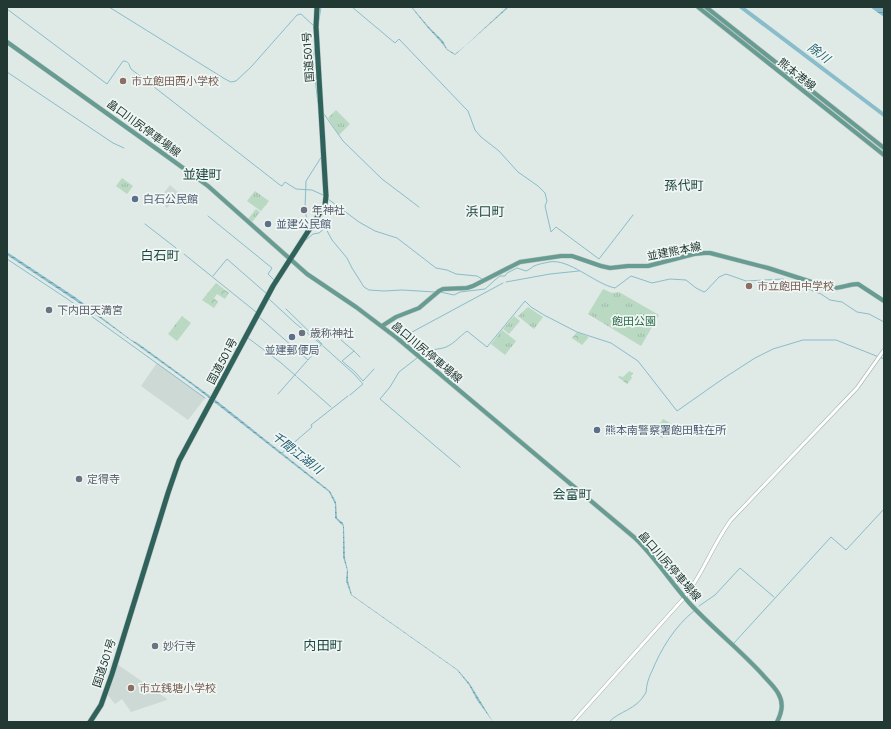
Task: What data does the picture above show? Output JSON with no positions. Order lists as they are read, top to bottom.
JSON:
{
  "streets": {
    "highway": ["国道501号"],
    "main road": ["熊本港線", "畠口川尻停車場線", "並建熊本線"]
  },
  "crossings": [
    ["国道501号", "畠口川尻停車場線"],
    ["畠口川尻停車場線", "並建熊本線"]
  ],
  "districts": [
    "並建町",
    "孫代町",
    "浜口町",
    "白石町",
    "会富町",
    "内田町"
  ],
  "water": ["除川", "千間江湖川"],
  "parks": ["飽田公園"],
  "places": [
    "市立飽田西小学校",
    "白石公民館",
    "年神社",
    "並建公民館",
    "市立飽田中学校",
    "下内田天満宮",
    "歳称神社",
    "並建郵便局",
    "熊本南警察署飽田駐在所",
    "定得寺",
    "妙行寺",
    "市立銭塘小学校"
  ]
}
